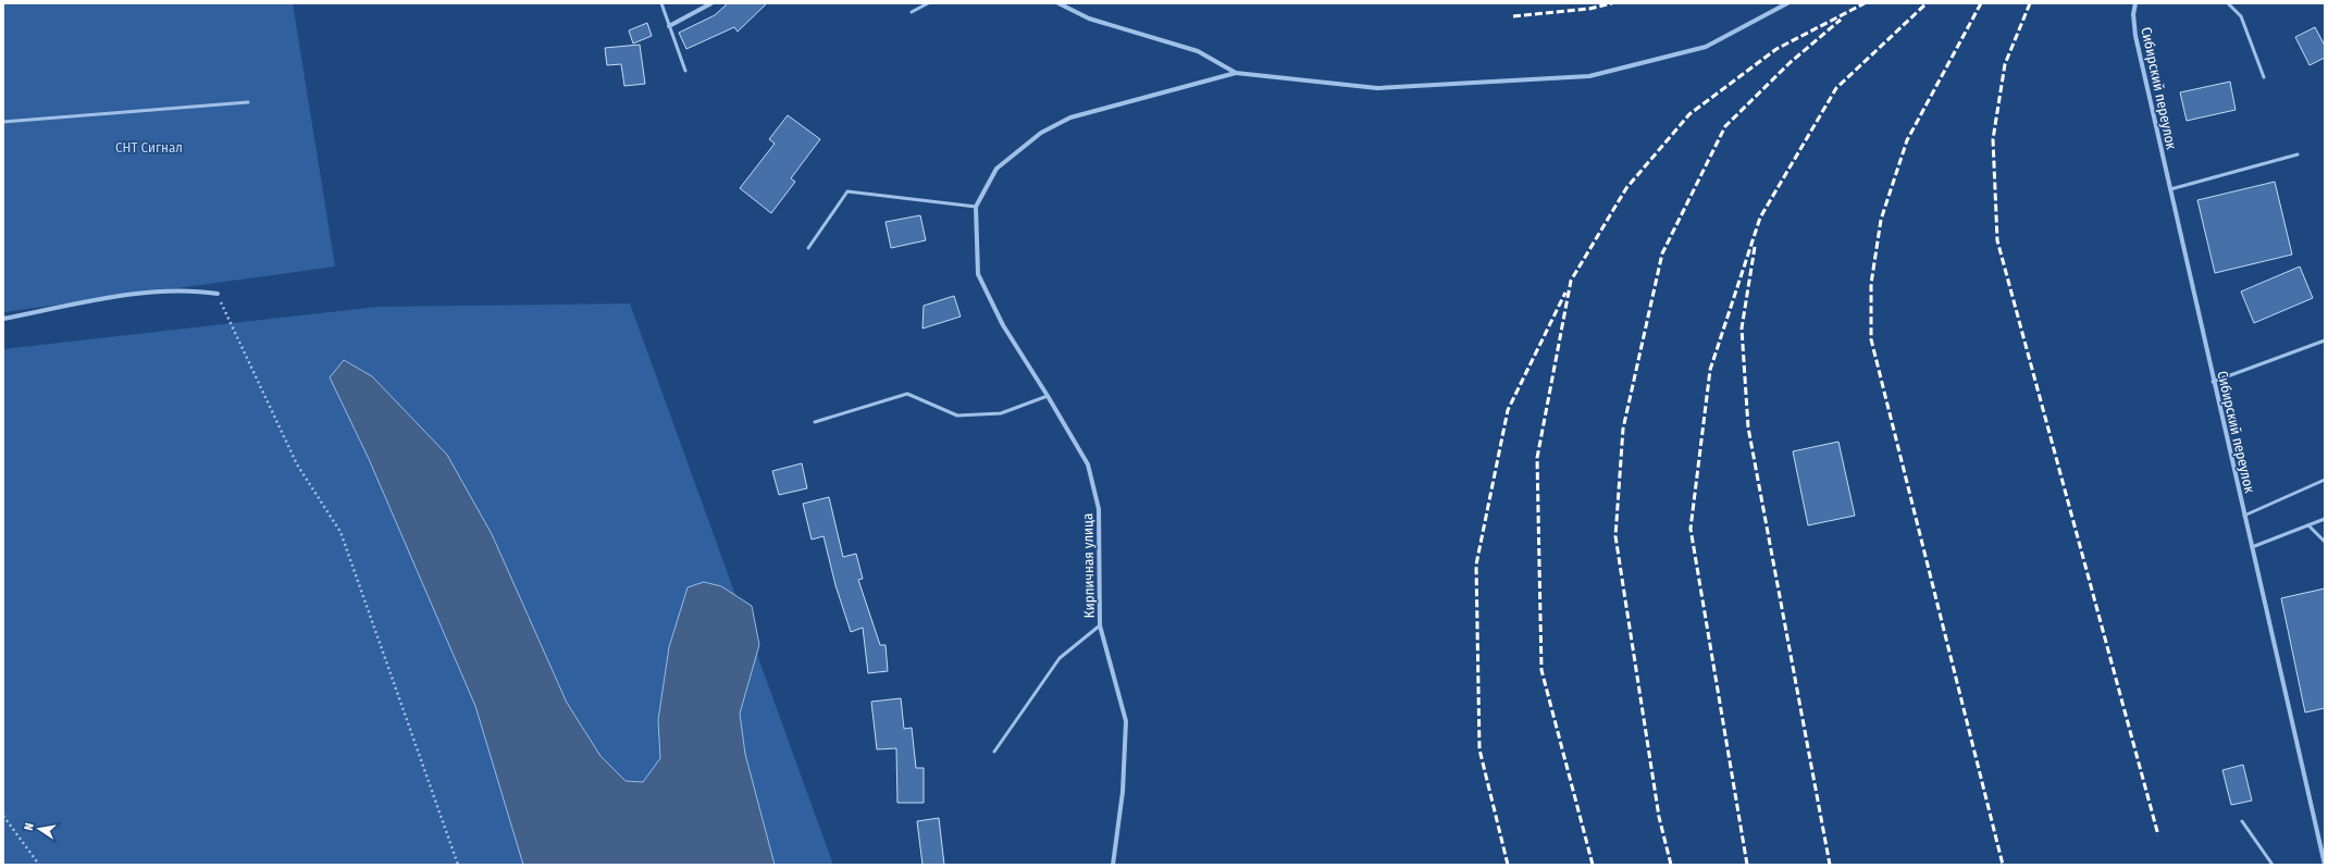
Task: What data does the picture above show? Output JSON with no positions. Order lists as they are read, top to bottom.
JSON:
{
  "streets": {
    "street": ["Сибирский переулок", "Кирпичная улица"]
  },
  "parks": ["СНТ Сигнал"],
  "north": "left"
}
